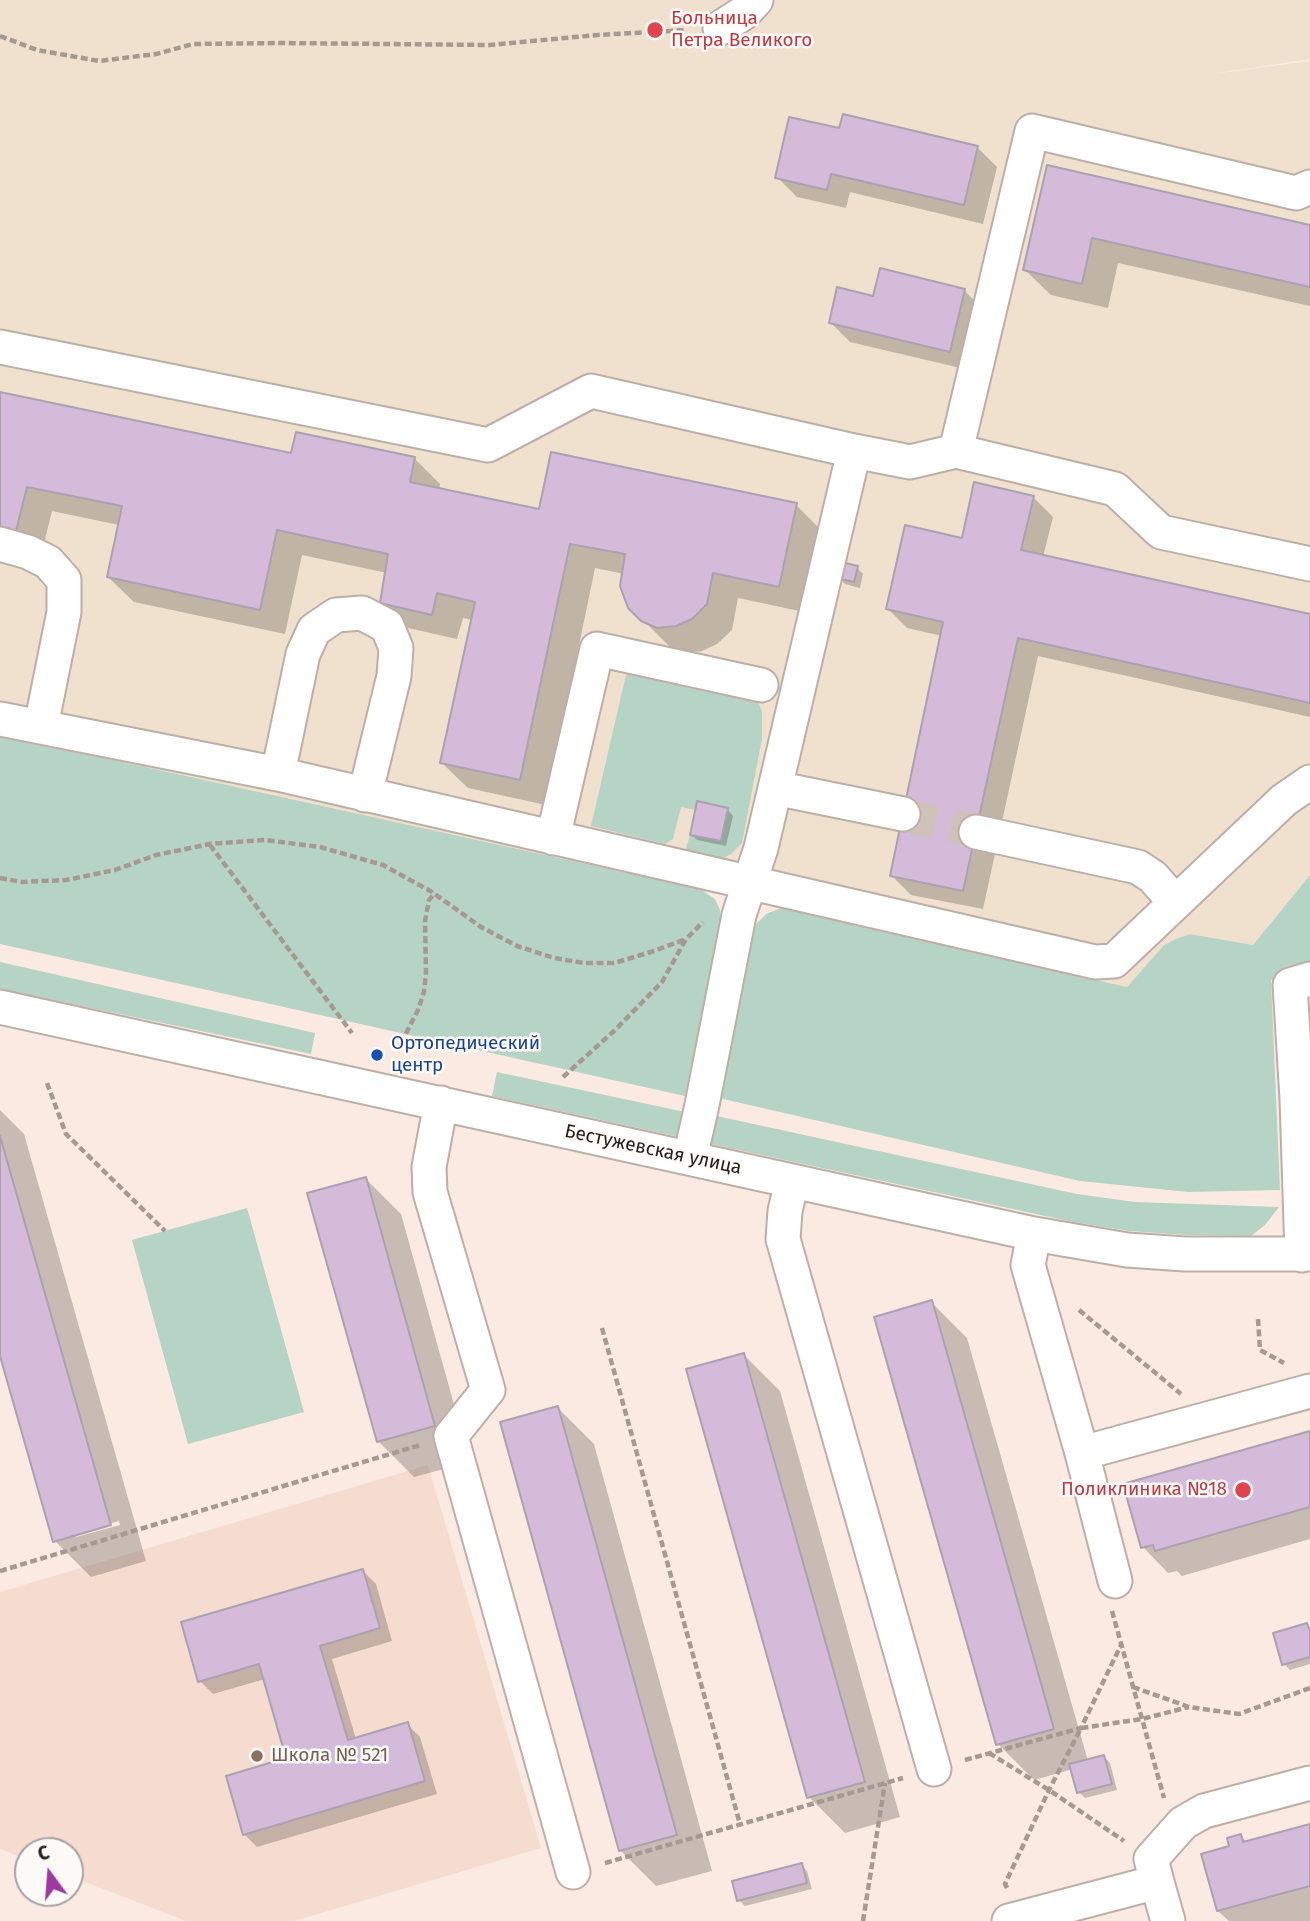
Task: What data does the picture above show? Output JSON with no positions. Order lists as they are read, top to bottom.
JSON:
{
  "streets": {
    "street": ["Бестужевская улица"]
  },
  "places": [
    "Больница Петра Великого",
    "Ортопедический центр",
    "Поликлиника №18",
    "Школа № 521"
  ],
  "north": "top"
}
